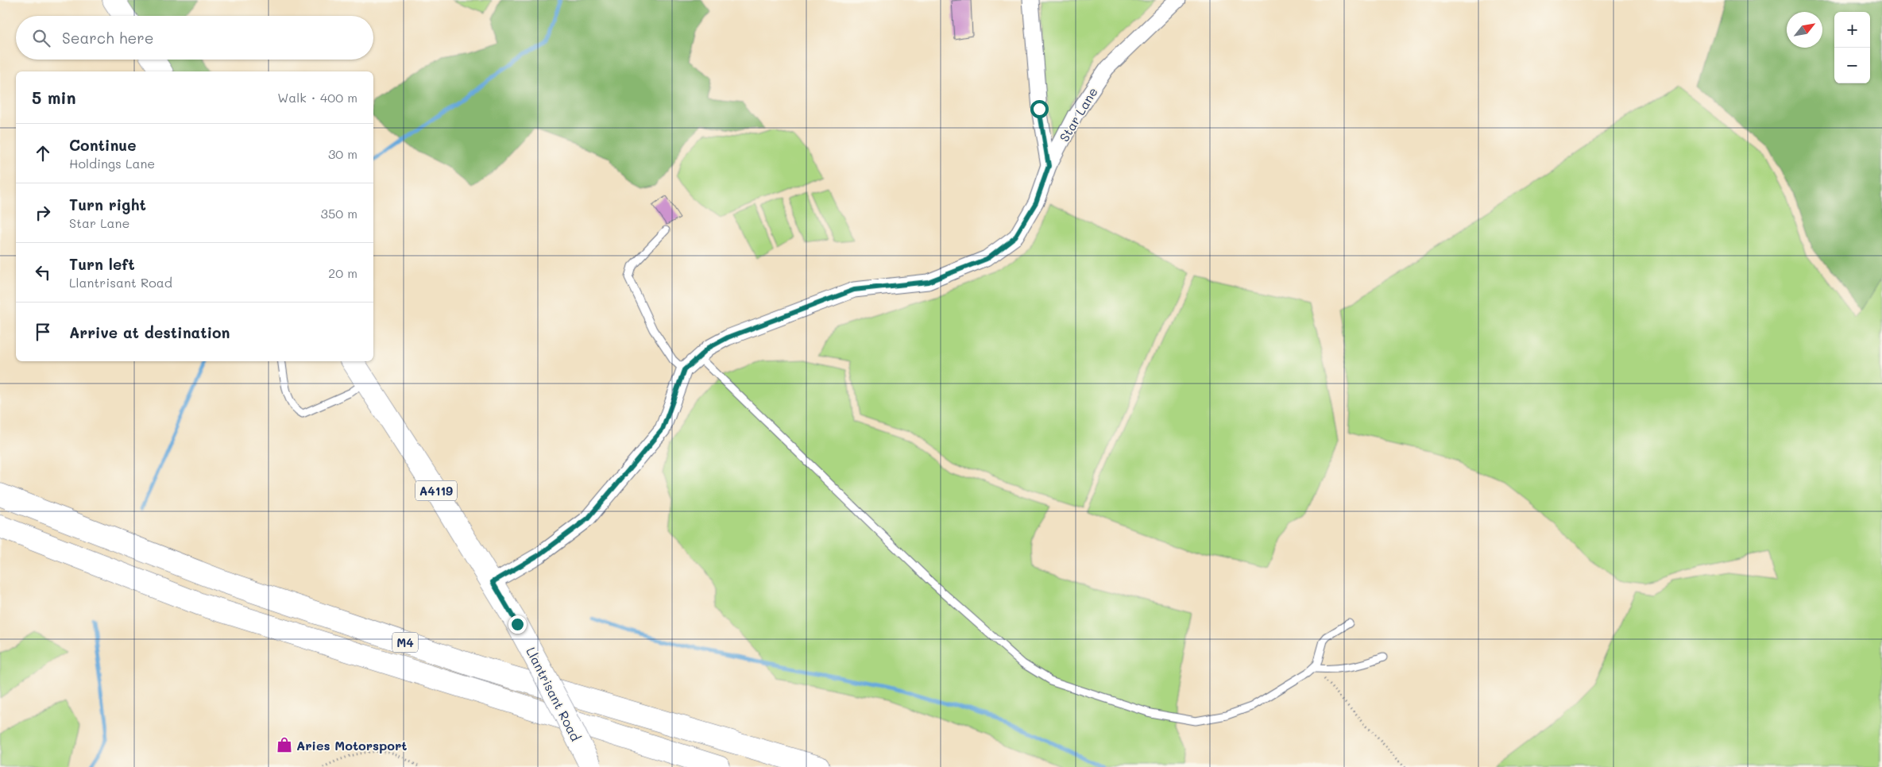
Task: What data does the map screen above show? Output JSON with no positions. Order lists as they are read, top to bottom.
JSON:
{
  "streets": {
    "main road": ["A4119", "M4", "Llantrisant Road"],
    "street": ["Star Lane"]
  },
  "crossings": [
    ["Star Lane", "Llantrisant Road"]
  ],
  "places": {
    "shop": ["Aries Motorsport"]
  },
  "north": "top right",
  "page": {
    "map_buttons": ["+", "−"],
    "search": "Search here",
    "heading": ["5 min", "Walk · 400 m"],
    "list": [
      ["Continue", "Holdings Lane", "30 m"],
      ["Turn right", "Star Lane", "350 m"],
      ["Turn left", "Llantrisant Road", "20 m"],
      "Arrive at destination"
    ]
  }
}
